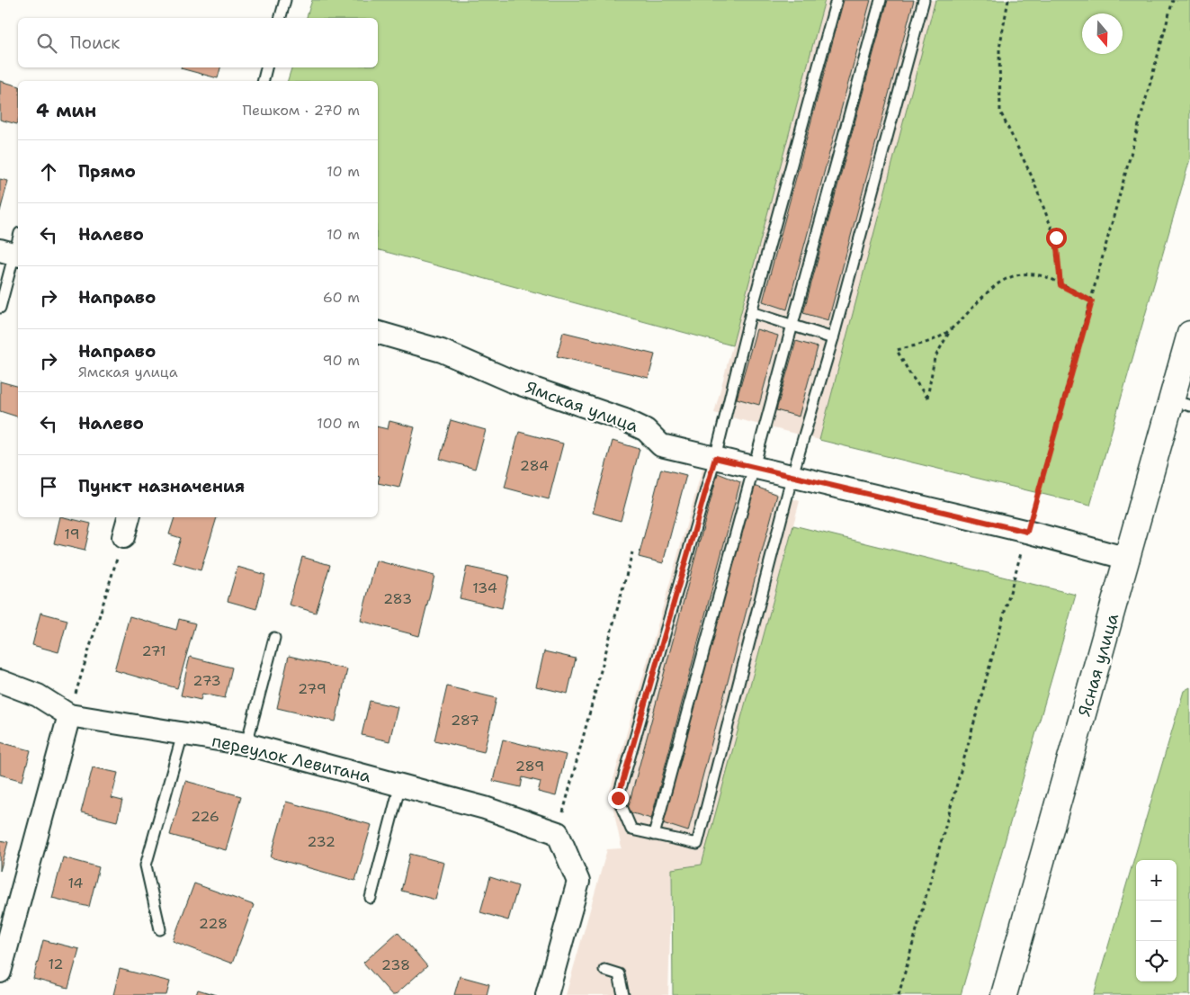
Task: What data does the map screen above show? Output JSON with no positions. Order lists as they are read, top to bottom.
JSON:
{
  "streets": {
    "street": ["Ямская улица", "Ясная улица", "переулок Левитана"]
  },
  "crossings": [
    ["Ямская улица", "Ясная улица"]
  ],
  "house_numbers": [
    "284",
    "19",
    "134",
    "283",
    "271",
    "273",
    "279",
    "287",
    "289",
    "226",
    "232",
    "14",
    "228",
    "12",
    "238"
  ],
  "north": "bottom",
  "page": {
    "search": "Поиск",
    "heading": ["4 мин", "Пешком · 270 m"],
    "list": [
      ["Прямо", "10 m"],
      ["Налево", "10 m"],
      ["Направо", "60 m"],
      ["Направо", "Ямская улица", "90 m"],
      ["Налево", "100 m"],
      "Пункт назначения"
    ],
    "map_buttons": ["+", "−"]
  }
}
